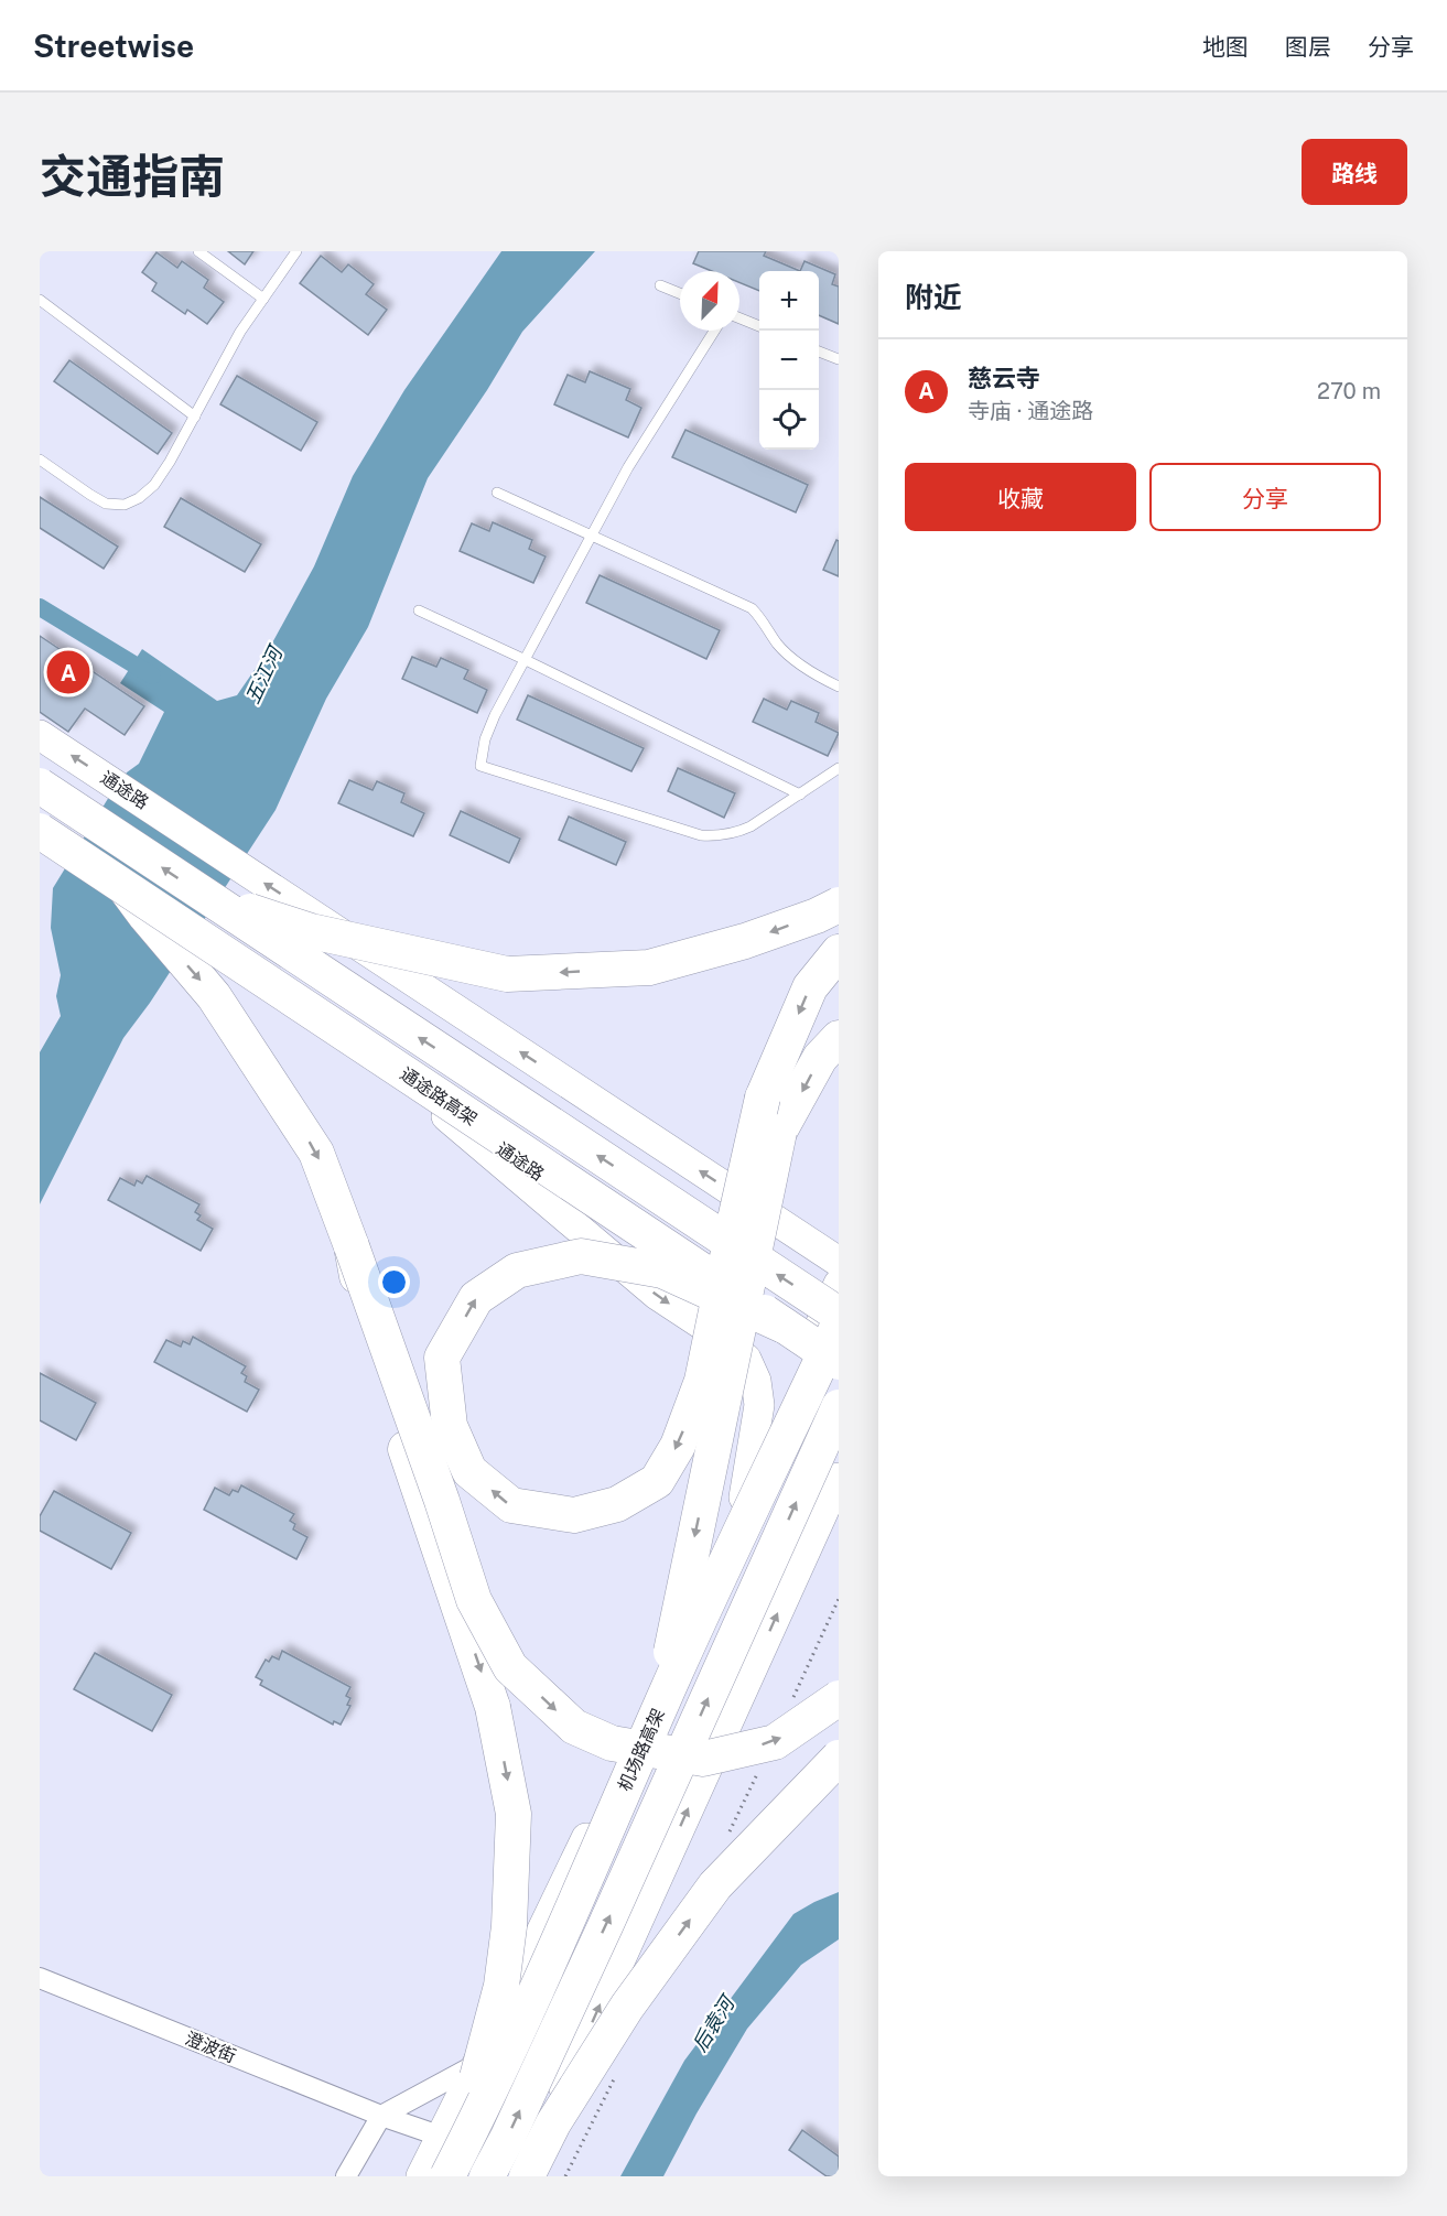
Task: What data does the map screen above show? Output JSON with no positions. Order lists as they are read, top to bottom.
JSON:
{
  "streets": {
    "highway": ["通途路高架", "机场路高架"],
    "main road": ["通途路"],
    "street": ["澄波街"]
  },
  "crossings": [
    ["通途路", "通途路高架"]
  ],
  "water": ["五江河", "后袁河"],
  "north": "top right",
  "page": {
    "header": "Streetwise",
    "nav": ["地图", "图层", "分享"],
    "title": "交通指南",
    "buttons": [
      "路线",
      ["收藏", "分享"]
    ],
    "heading": "附近",
    "map_buttons": ["+", "−"],
    "list": [
      {
        "mark": "A",
        "name": "慈云寺",
        "note": "寺庙 · 通途路",
        "value": "270 m"
      }
    ],
    "pins": "A"
  }
}
